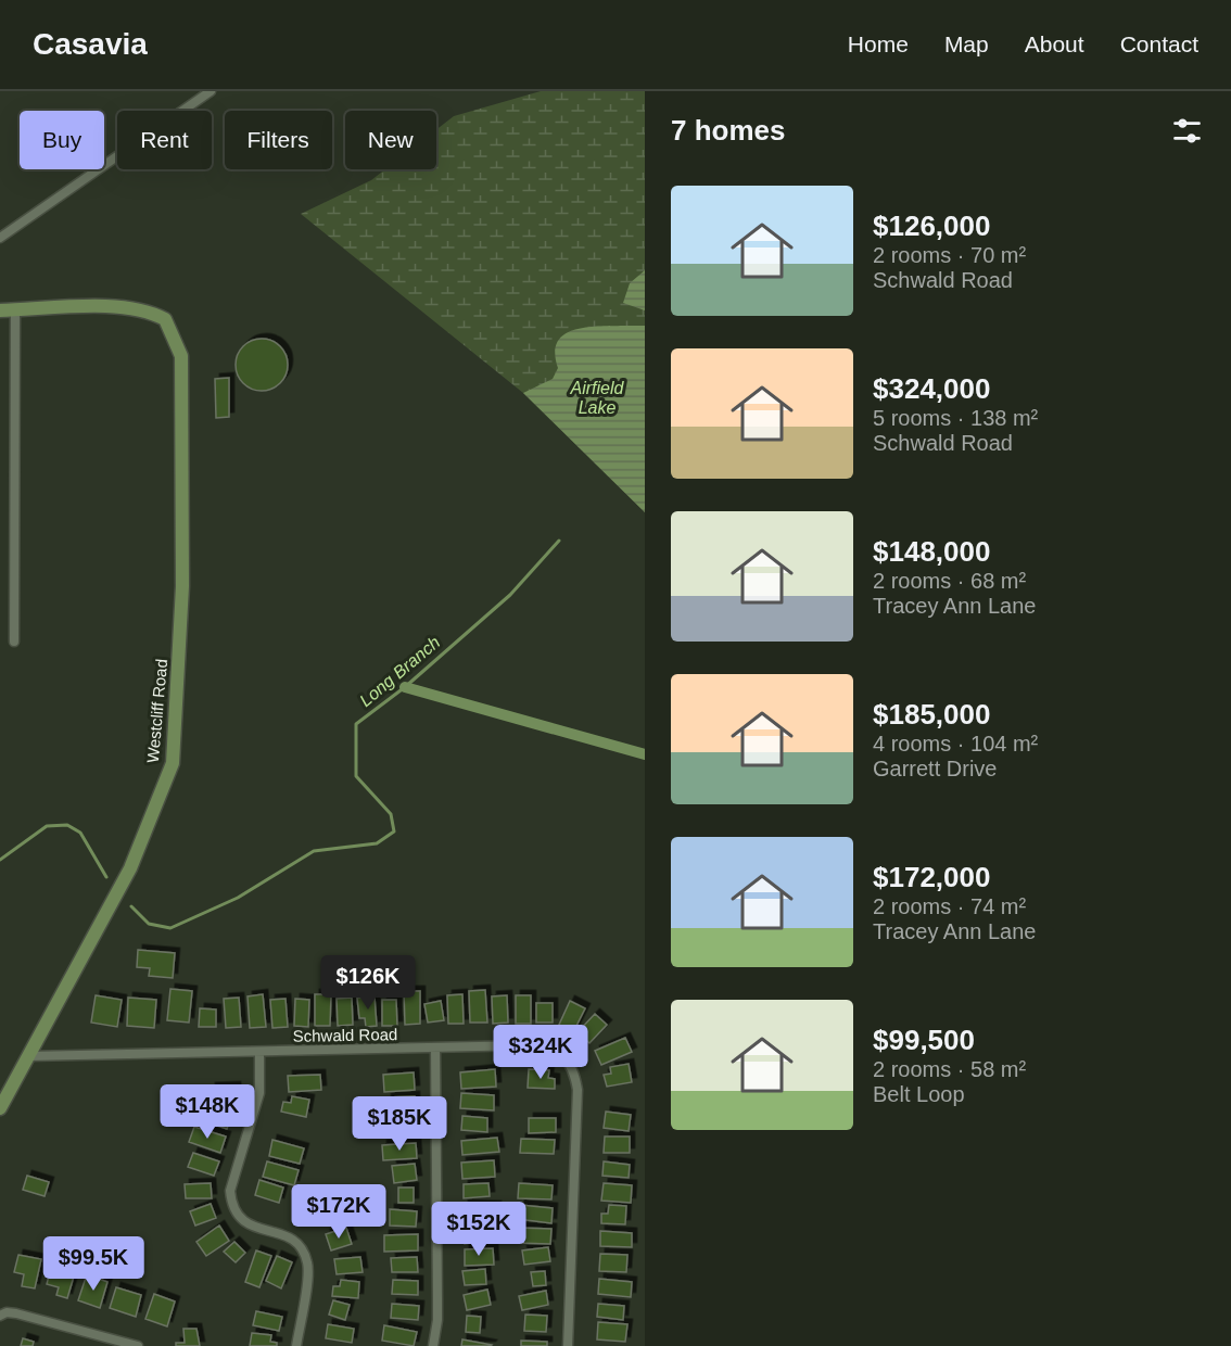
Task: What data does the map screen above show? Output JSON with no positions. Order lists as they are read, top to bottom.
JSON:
{
  "streets": {
    "street": ["Westcliff Road", "Schwald Road"]
  },
  "crossings": [
    ["Westcliff Road", "Schwald Road"]
  ],
  "water": ["Airfield Lake", "Long Branch"],
  "page": {
    "header": "Casavia",
    "nav": [
      "Home",
      "Map",
      "About",
      "Contact"
    ],
    "heading": "7 homes",
    "chip": [
      "Buy",
      "Rent",
      "Filters",
      "New"
    ],
    "list": [
      {
        "name": "$126,000",
        "note": "2 rooms · 70 m² · Schwald Road"
      },
      {
        "name": "$324,000",
        "note": "5 rooms · 138 m² · Schwald Road"
      },
      {
        "name": "$148,000",
        "note": "2 rooms · 68 m² · Tracey Ann Lane"
      },
      {
        "name": "$185,000",
        "note": "4 rooms · 104 m² · Garrett Drive"
      },
      {
        "name": "$172,000",
        "note": "2 rooms · 74 m² · Tracey Ann Lane"
      },
      {
        "name": "$99,500",
        "note": "2 rooms · 58 m² · Belt Loop"
      }
    ],
    "price": [
      "$126K",
      "$324K",
      "$148K",
      "$185K",
      "$172K",
      "$152K",
      "$99.5K"
    ]
  }
}
